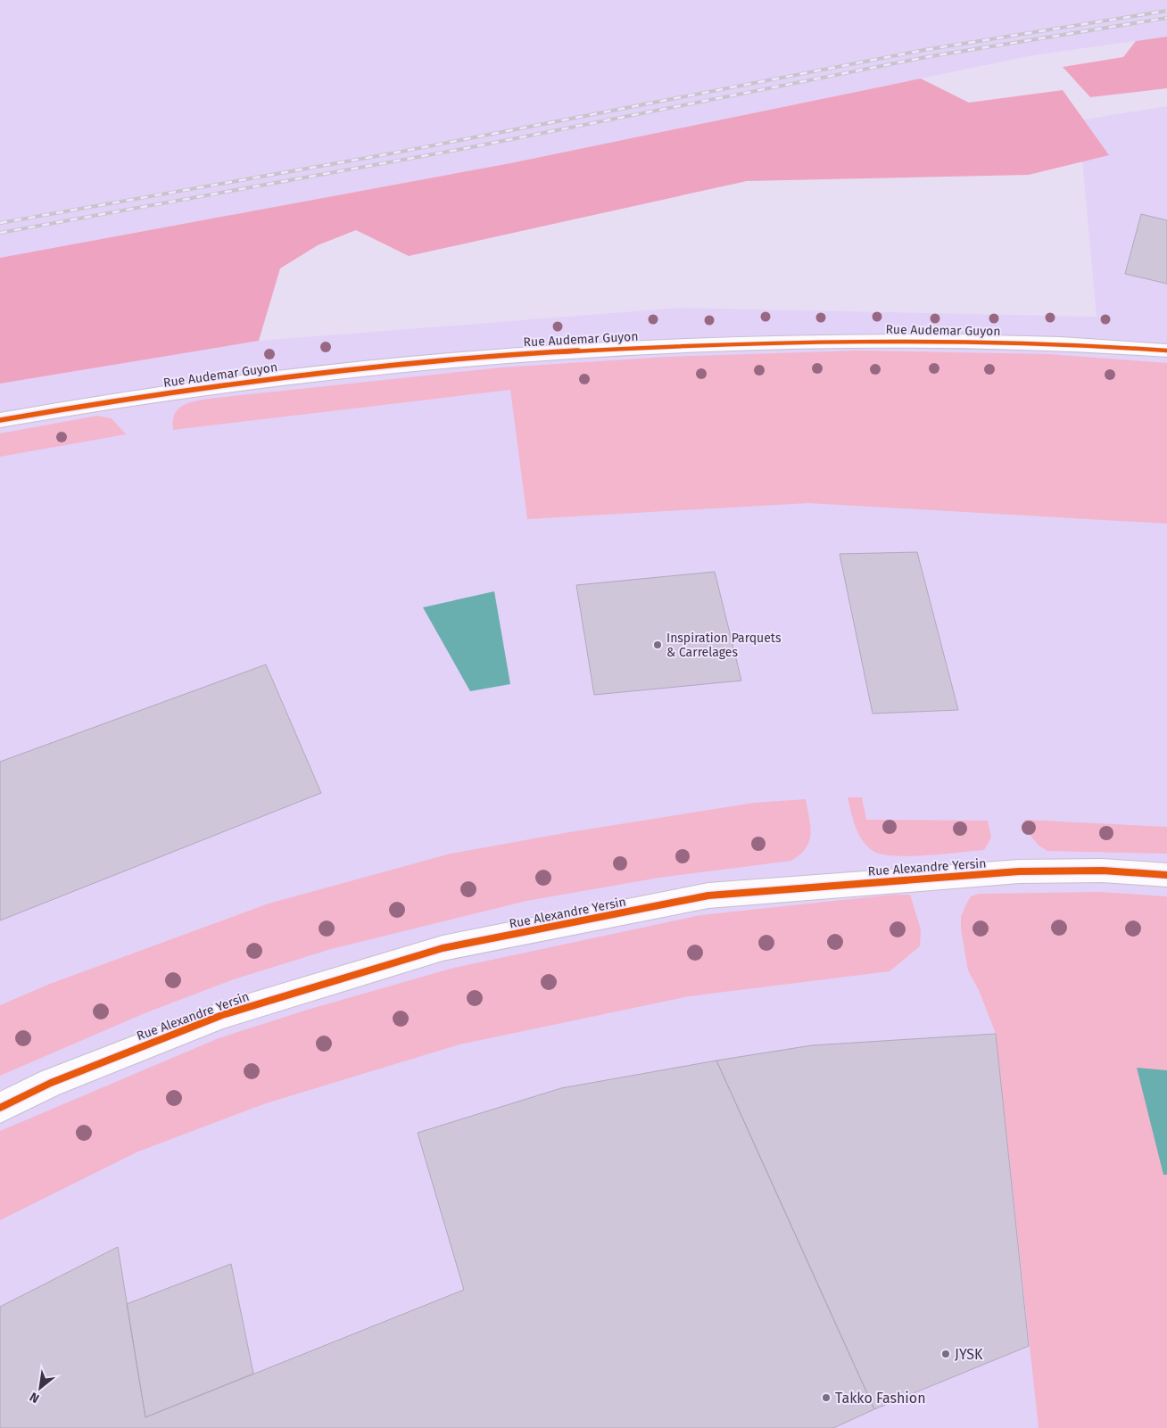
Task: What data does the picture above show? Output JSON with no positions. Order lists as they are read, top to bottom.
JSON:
{
  "streets": {
    "street": ["Rue Audemar Guyon", "Rue Alexandre Yersin"]
  },
  "places": ["Inspiration Parquets & Carrelages", "JYSK", "Takko Fashion"],
  "north": "bottom left"
}
